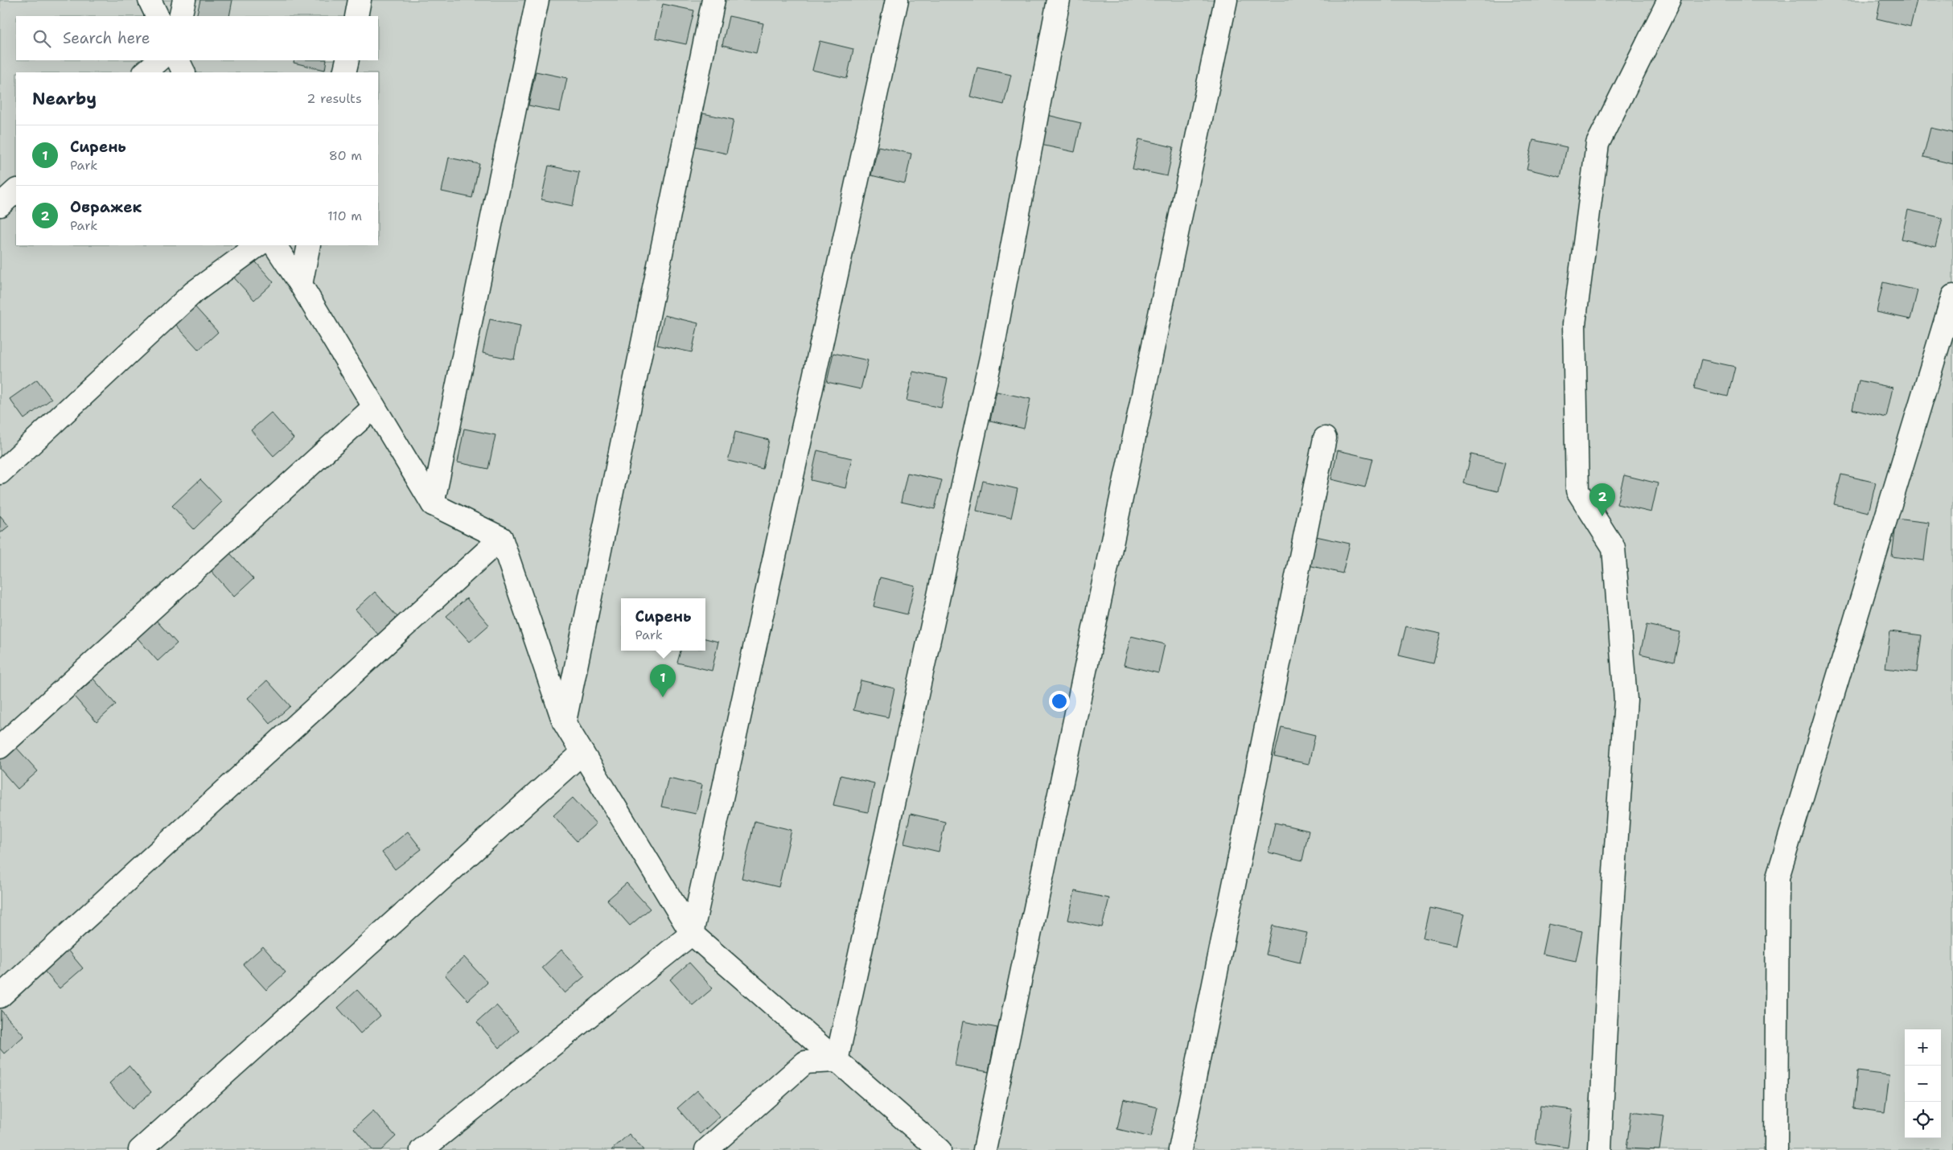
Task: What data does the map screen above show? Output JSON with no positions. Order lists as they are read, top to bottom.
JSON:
{
  "page": {
    "search": "Search here",
    "heading": ["Nearby", "2 results"],
    "list": [
      {
        "mark": "1",
        "name": "Сирень",
        "note": "Park",
        "value": "80 m"
      },
      {
        "mark": "2",
        "name": "Овражек",
        "note": "Park",
        "value": "110 m"
      }
    ],
    "pins": ["2", "1"],
    "popup": ["Сирень", "Park"],
    "map_buttons": ["+", "−"]
  }
}
